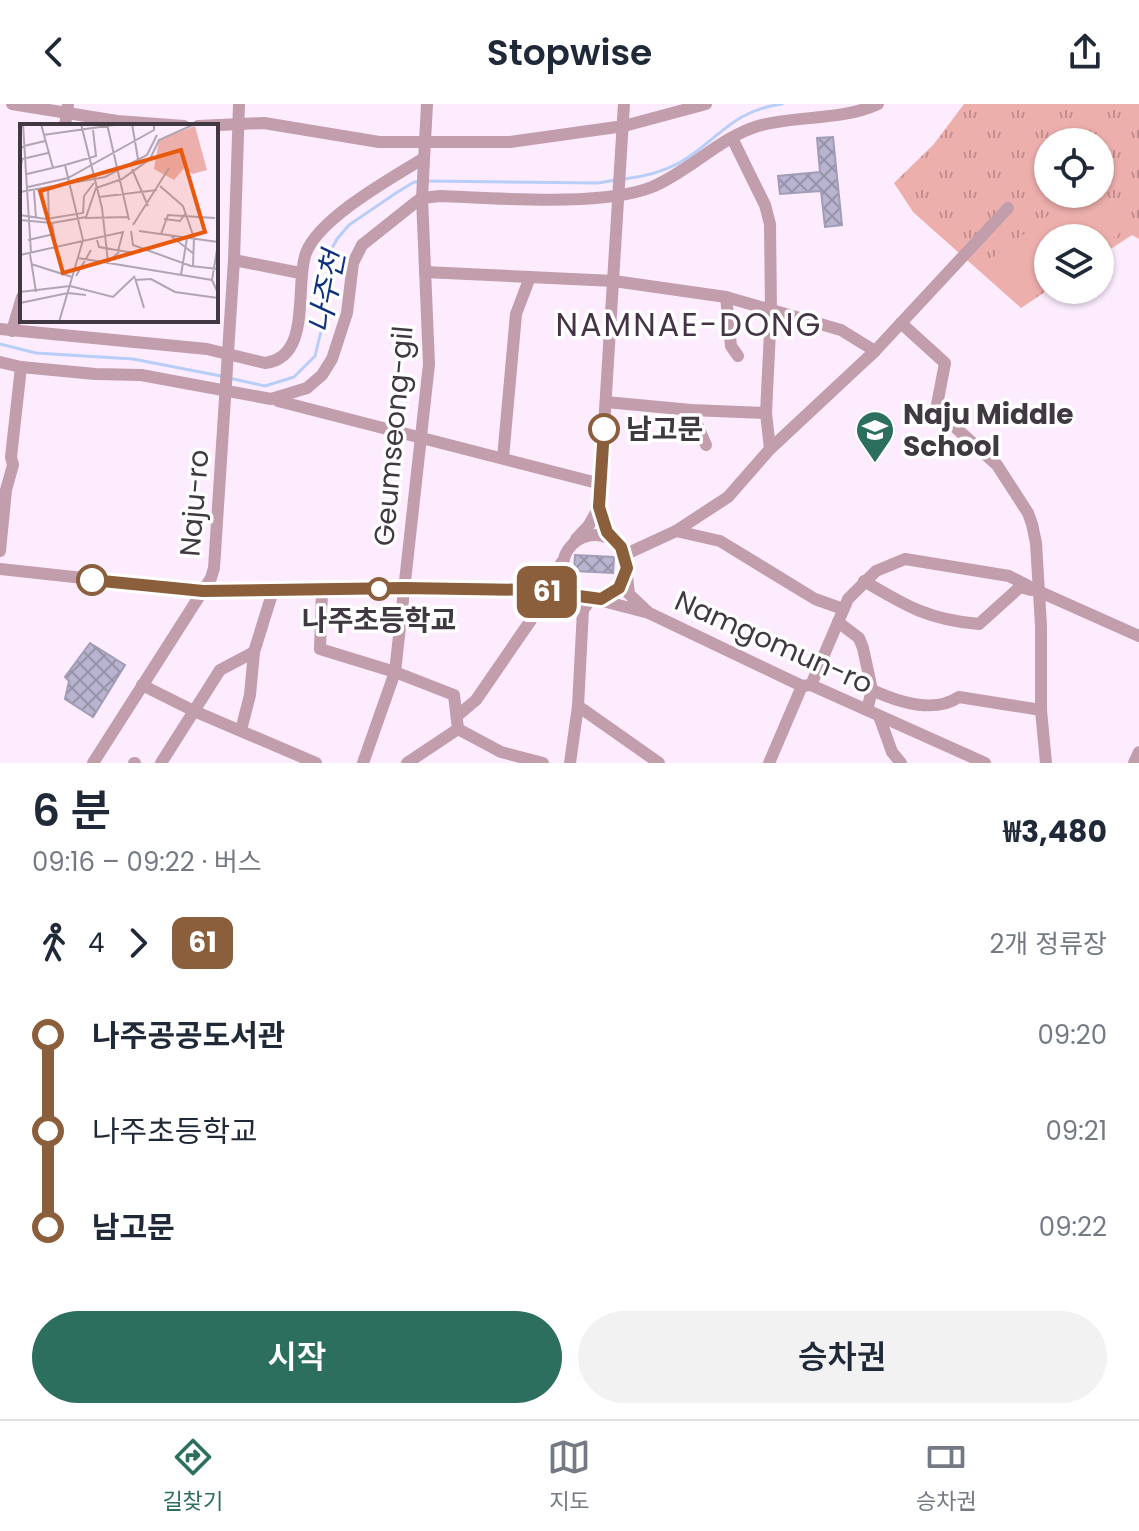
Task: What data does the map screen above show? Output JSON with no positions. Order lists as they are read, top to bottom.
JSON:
{
  "streets": {
    "street": ["Geumseong-gil", "Naju-ro", "Namgomun-ro"]
  },
  "districts": ["NAMNAE-DONG"],
  "water": ["나주천"],
  "places": {
    "other": ["남고문", "나주초등학교"],
    "school or university": ["Naju Middle School"]
  },
  "lines": ["bus line 61"],
  "page": {
    "header": "Stopwise",
    "on_map": "61",
    "heading": ["6 분", "09:16 – 09:22 · 버스", "₩3,480"],
    "legs": ["4", "61", "2개 정류장"],
    "list": [
      {
        "name": "나주공공도서관",
        "value": "09:20"
      },
      {
        "name": "나주초등학교",
        "value": "09:21"
      },
      {
        "name": "남고문",
        "value": "09:22"
      }
    ],
    "buttons": ["시작", "승차권"],
    "tabs": ["길찾기", "지도", "승차권"]
  }
}
